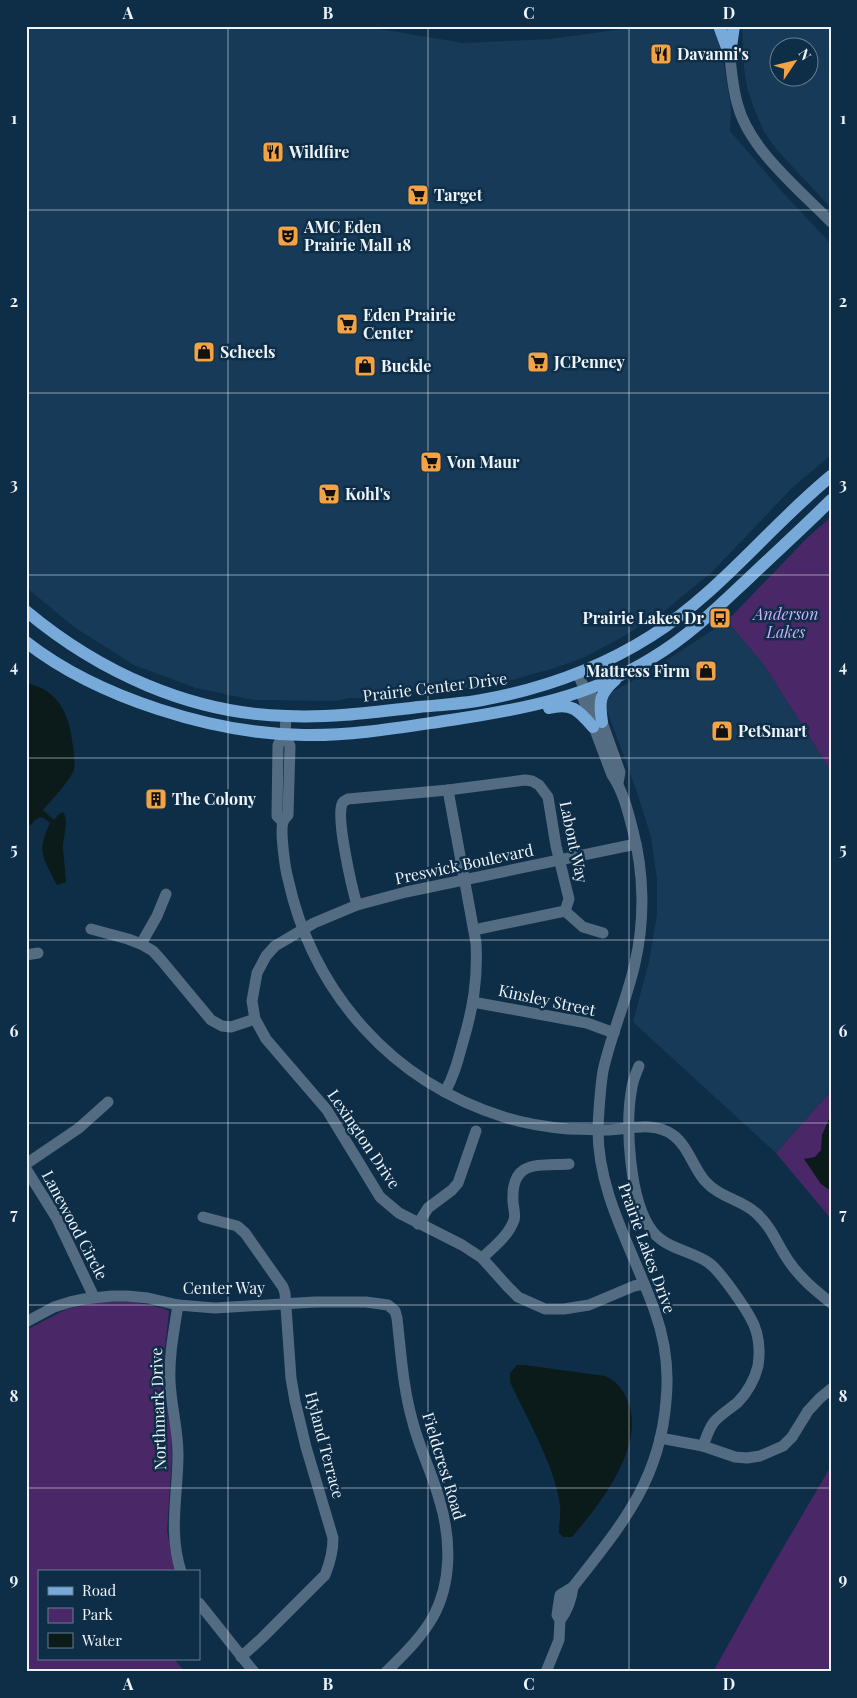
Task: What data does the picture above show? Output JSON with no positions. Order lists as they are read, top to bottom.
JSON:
{
  "streets": {
    "main road": ["Prairie Center Drive"],
    "street": [
      "Labont Way",
      "Preswick Boulevard",
      "Kinsley Street",
      "Lexington Drive",
      "Lanewood Circle",
      "Prairie Lakes Drive",
      "Center Way",
      "Northmark Drive",
      "Hyland Terrace",
      "Fieldcrest Road"
    ]
  },
  "crossings": [
    ["Prairie Center Drive", "Prairie Lakes Drive"],
    ["Labont Way", "Preswick Boulevard"],
    ["Preswick Boulevard", "Lexington Drive"],
    ["Preswick Boulevard", "Prairie Lakes Drive"],
    ["Kinsley Street", "Prairie Lakes Drive"],
    ["Lexington Drive", "Prairie Lakes Drive"],
    ["Lanewood Circle", "Center Way"],
    ["Center Way", "Northmark Drive"],
    ["Center Way", "Hyland Terrace"],
    ["Center Way", "Fieldcrest Road"]
  ],
  "parks": ["Anderson Lakes"],
  "places": {
    "restaurant": ["Davanni's", "Wildfire"],
    "supermarket": [
      "Target",
      "Eden Prairie Center",
      "JCPenney",
      "Von Maur",
      "Kohl's"
    ],
    "theatre": ["AMC Eden Prairie Mall 18"],
    "shop": [
      "Scheels",
      "Buckle",
      "Mattress Firm",
      "PetSmart"
    ],
    "bus stop": ["Prairie Lakes Dr"],
    "building": ["The Colony"]
  },
  "legend": ["Road", "Park", "Water"],
  "north": "top right",
  "grid": {
    "columns": [
      "A",
      "B",
      "C",
      "D"
    ],
    "rows": [
      "1",
      "2",
      "3",
      "4",
      "5",
      "6",
      "7",
      "8",
      "9"
    ]
  }
}
